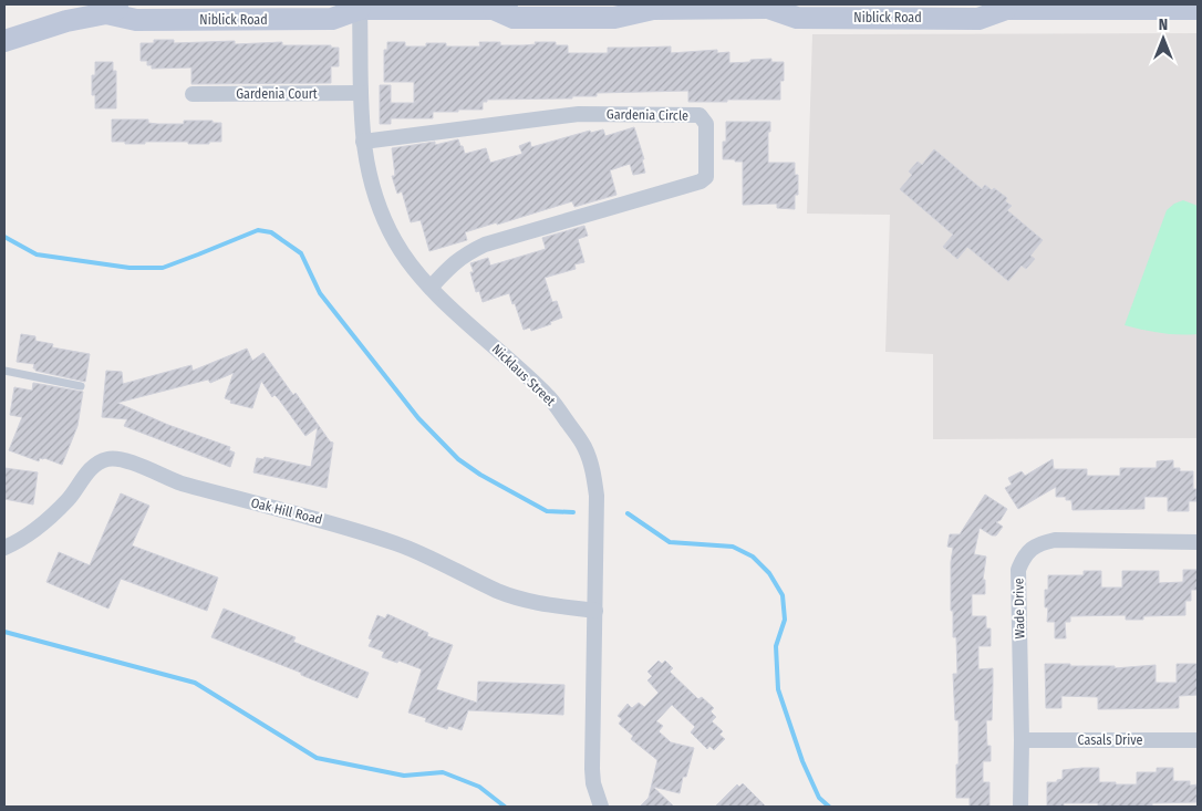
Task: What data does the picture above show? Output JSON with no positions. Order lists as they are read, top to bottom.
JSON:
{
  "streets": {
    "main road": ["Niblick Road"],
    "street": [
      "Gardenia Court",
      "Gardenia Circle",
      "Nicklaus Street",
      "Oak Hill Road",
      "Wade Drive",
      "Casals Drive"
    ]
  },
  "crossings": [
    ["Niblick Road", "Nicklaus Street"],
    ["Gardenia Court", "Nicklaus Street"],
    ["Gardenia Circle", "Nicklaus Street"],
    ["Nicklaus Street", "Oak Hill Road"],
    ["Wade Drive", "Casals Drive"]
  ],
  "north": "top"
}
